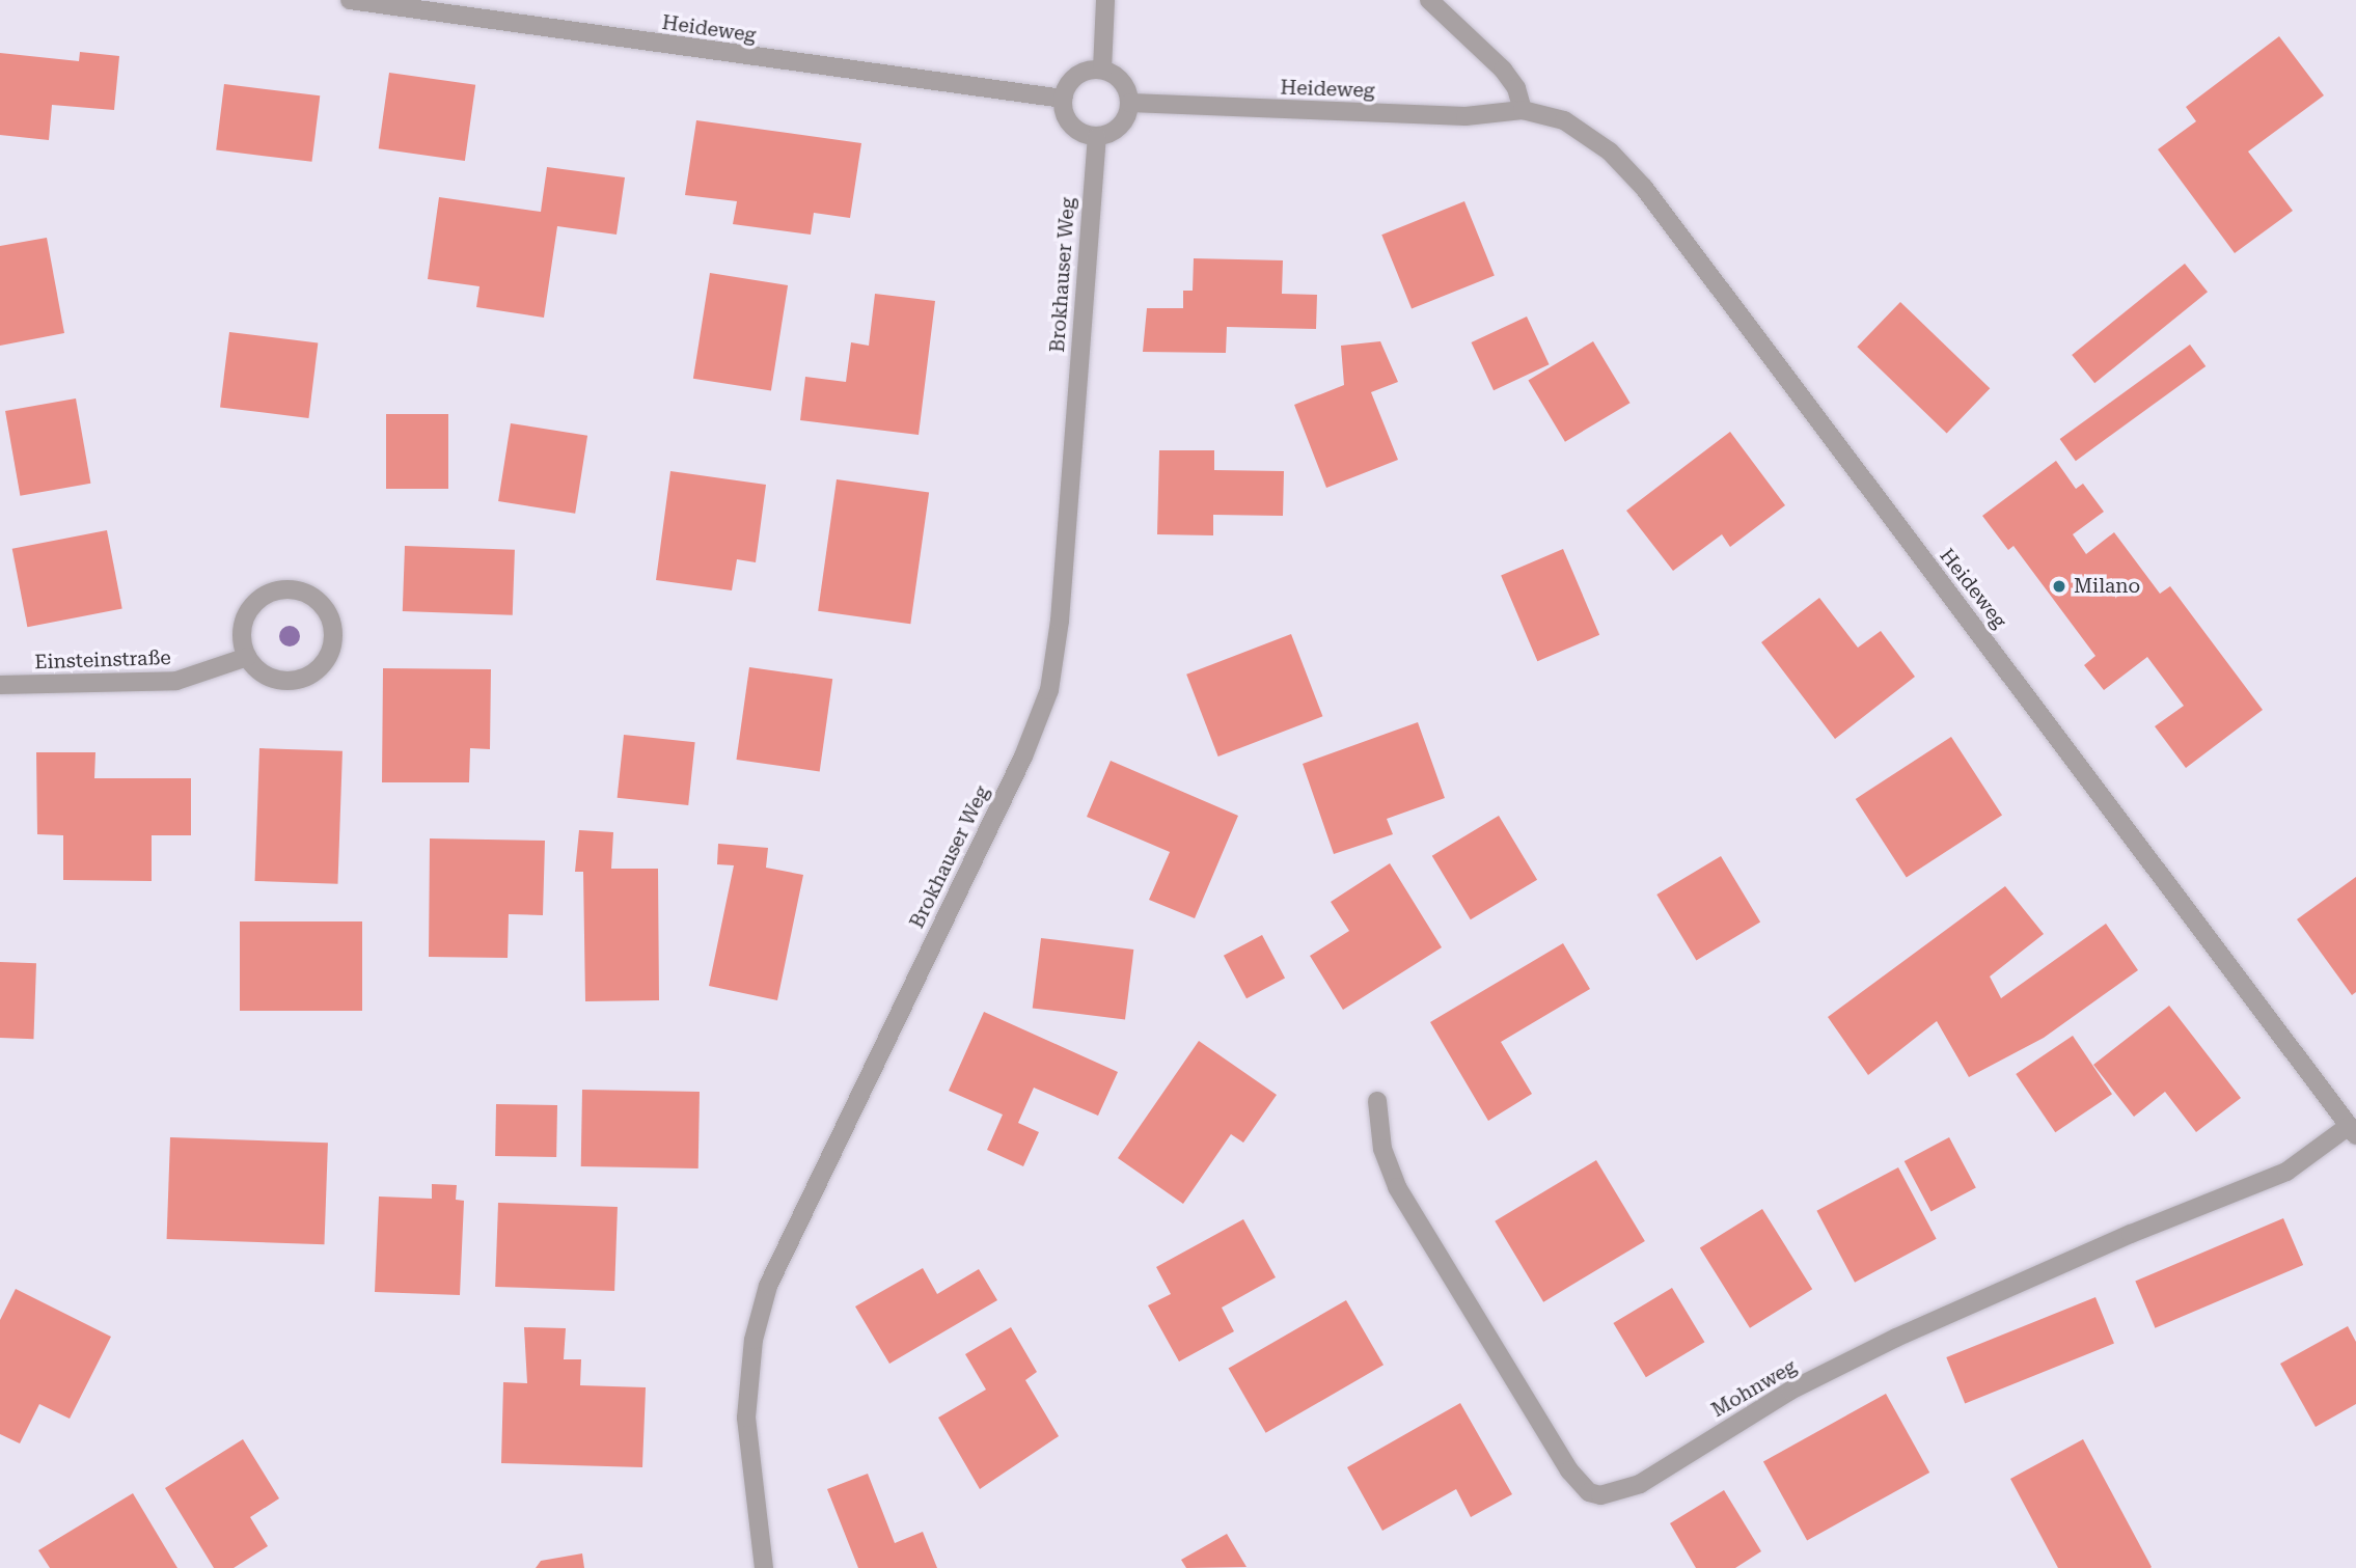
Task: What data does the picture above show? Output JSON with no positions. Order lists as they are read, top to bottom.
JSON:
{
  "streets": {
    "street": [
      "Heideweg",
      "Brokhauser Weg",
      "Einsteinstraße",
      "Mohnweg"
    ]
  },
  "crossings": [
    ["Heideweg", "Brokhauser Weg"],
    ["Heideweg", "Mohnweg"]
  ],
  "places": ["Milano"]
}
